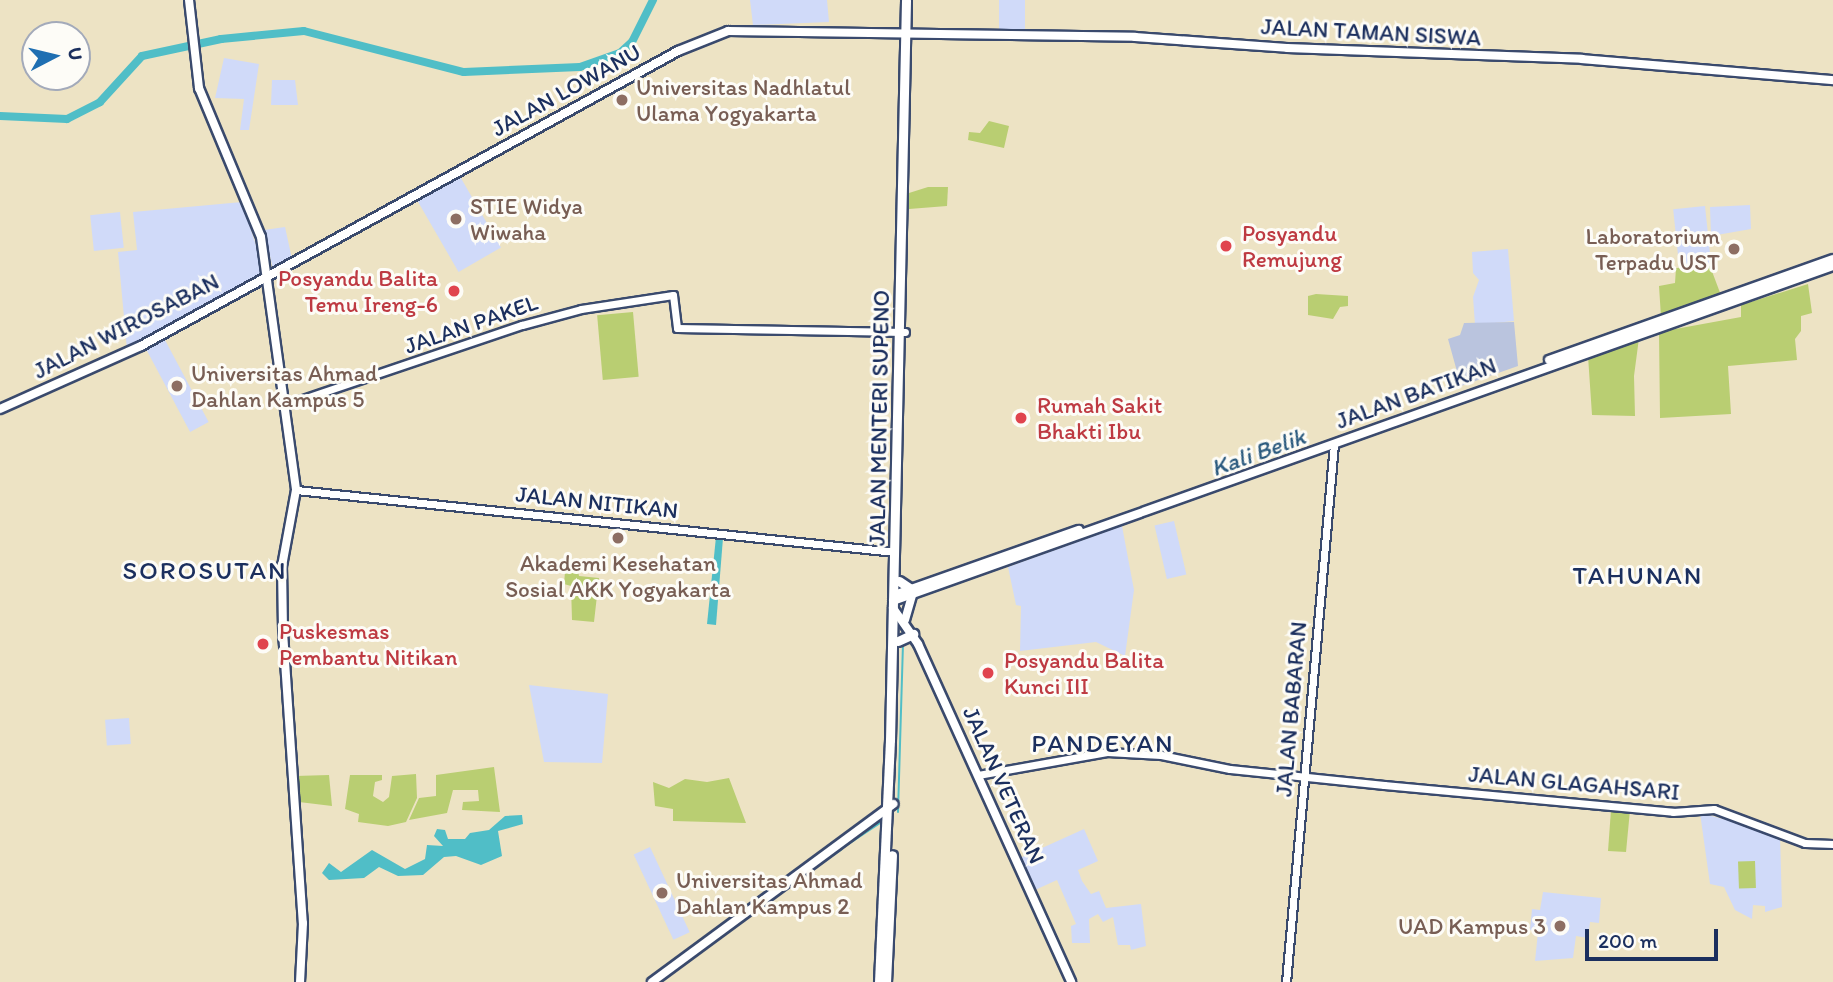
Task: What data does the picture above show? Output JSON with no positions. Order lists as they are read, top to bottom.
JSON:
{
  "streets": {
    "main road": [
      "JALAN TAMAN SISWA",
      "JALAN LOWANU",
      "JALAN WIROSABAN",
      "JALAN BATIKAN",
      "JALAN MENTERI SUPENO",
      "JALAN VETERAN"
    ],
    "street": [
      "JALAN PAKEL",
      "JALAN NITIKAN",
      "JALAN BABARAN",
      "JALAN GLAGAHSARI"
    ]
  },
  "crossings": [
    ["JALAN TAMAN SISWA", "JALAN LOWANU"],
    ["JALAN TAMAN SISWA", "JALAN MENTERI SUPENO"],
    ["JALAN LOWANU", "JALAN WIROSABAN"],
    ["JALAN LOWANU", "JALAN MENTERI SUPENO"],
    ["JALAN PAKEL", "JALAN MENTERI SUPENO"],
    ["JALAN BATIKAN", "JALAN MENTERI SUPENO"],
    ["JALAN BATIKAN", "JALAN BABARAN"],
    ["JALAN BATIKAN", "JALAN VETERAN"],
    ["JALAN MENTERI SUPENO", "JALAN NITIKAN"],
    ["JALAN MENTERI SUPENO", "JALAN VETERAN"],
    ["JALAN BABARAN", "JALAN GLAGAHSARI"],
    ["JALAN GLAGAHSARI", "JALAN VETERAN"]
  ],
  "districts": ["SOROSUTAN", "TAHUNAN", "PANDEYAN"],
  "water": ["Kali Belik"],
  "places": [
    "Universitas Nadhlatul Ulama Yogyakarta",
    "STIE Widya Wiwaha",
    "Posyandu Remujung",
    "Laboratorium Terpadu UST",
    "Posyandu Balita Temu Ireng-6",
    "Universitas Ahmad Dahlan Kampus 5",
    "Rumah Sakit Bhakti Ibu",
    "Akademi Kesehatan Sosial AKK Yogyakarta",
    "Puskesmas Pembantu Nitikan",
    "Posyandu Balita Kunci III",
    "Universitas Ahmad Dahlan Kampus 2",
    "UAD Kampus 3"
  ],
  "scale_bar": "200 m",
  "north": "right"
}
